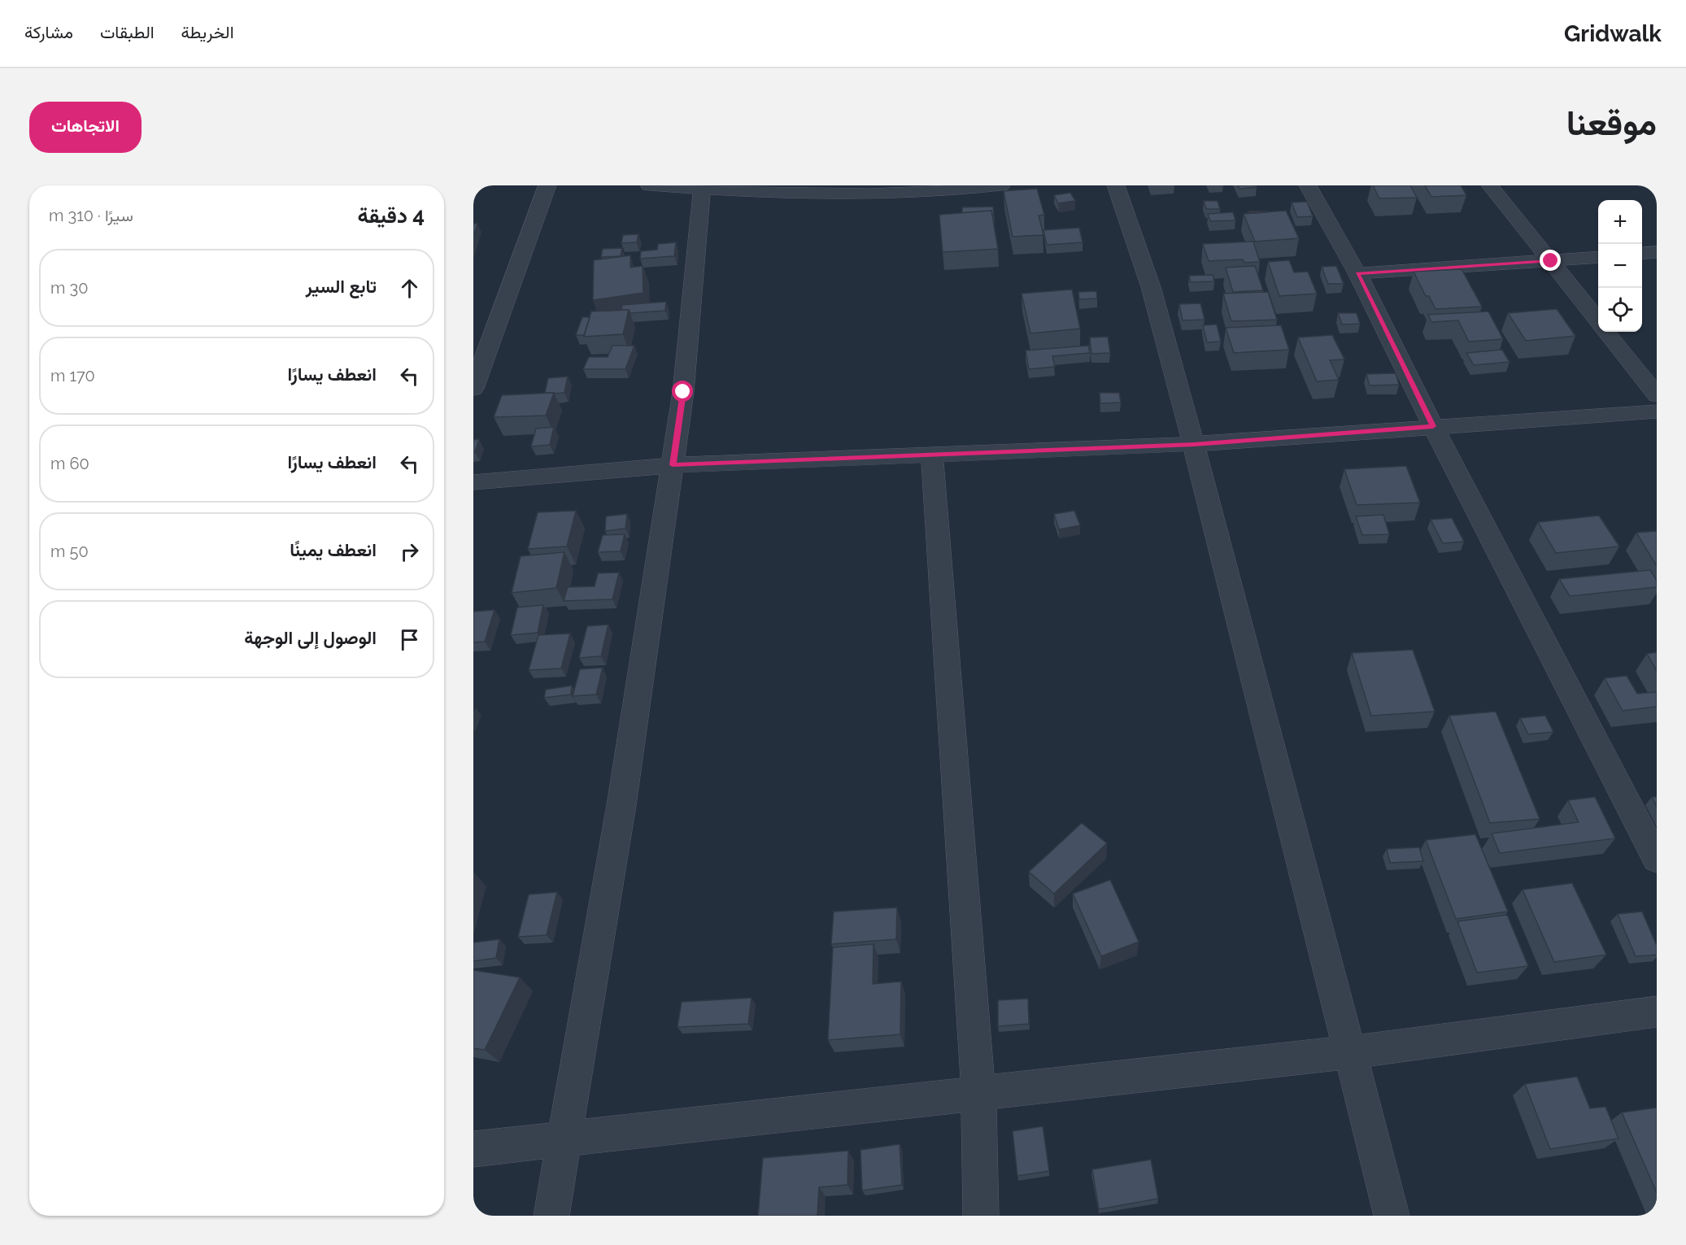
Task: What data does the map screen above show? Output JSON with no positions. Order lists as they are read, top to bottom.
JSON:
{
  "page": {
    "header": "Gridwalk",
    "nav": ["الخريطة", "الطبقات", "مشاركة"],
    "title": "موقعنا",
    "buttons": "الاتجاهات",
    "heading": ["4 دقيقة", "سيرًا · 310 m"],
    "map_buttons": ["+", "−"],
    "list": [
      ["تابع السير", "30 m"],
      ["انعطف يسارًا", "170 m"],
      ["انعطف يسارًا", "60 m"],
      ["انعطف يمينًا", "50 m"],
      "الوصول إلى الوجهة"
    ]
  }
}
